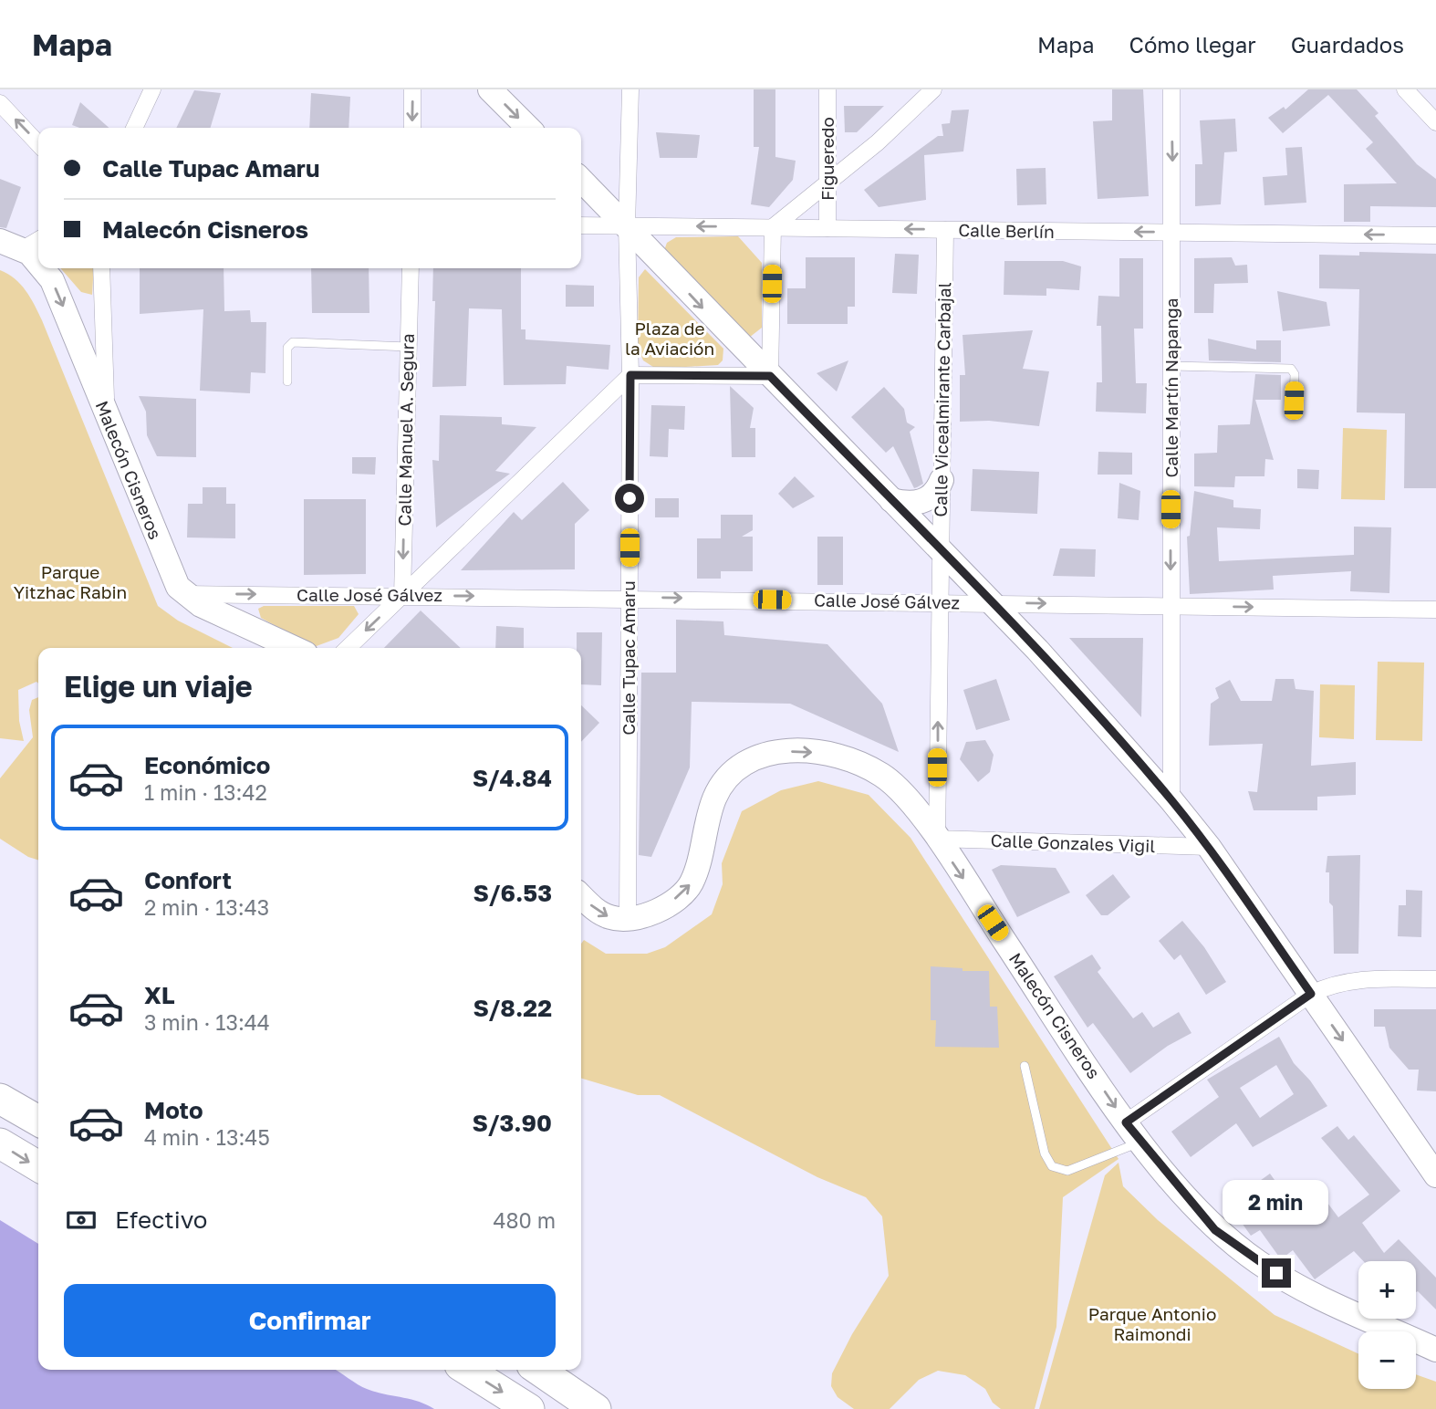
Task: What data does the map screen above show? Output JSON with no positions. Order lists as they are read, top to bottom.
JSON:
{
  "streets": {
    "street": [
      "Figueredo",
      "Calle Berlín",
      "Calle Martín Napanga",
      "Calle Vicealmirante Carbajal",
      "Calle Manuel A. Segura",
      "Malecón Cisneros",
      "Calle José Gálvez",
      "Calle Tupac Amaru",
      "Calle Gonzales Vigil"
    ]
  },
  "crossings": [
    ["Figueredo", "Calle Berlín"],
    ["Calle Berlín", "Calle Martín Napanga"],
    ["Calle Berlín", "Calle Vicealmirante Carbajal"],
    ["Calle Berlín", "Calle Tupac Amaru"],
    ["Calle Martín Napanga", "Calle José Gálvez"],
    ["Calle Vicealmirante Carbajal", "Malecón Cisneros"],
    ["Calle Vicealmirante Carbajal", "Calle José Gálvez"],
    ["Calle Vicealmirante Carbajal", "Calle Gonzales Vigil"],
    ["Calle Manuel A. Segura", "Calle José Gálvez"],
    ["Malecón Cisneros", "Calle José Gálvez"],
    ["Malecón Cisneros", "Calle Tupac Amaru"],
    ["Malecón Cisneros", "Calle Gonzales Vigil"],
    ["Calle José Gálvez", "Calle Tupac Amaru"]
  ],
  "one_way": [
    "Calle Berlín",
    "Calle Martín Napanga",
    "Calle Vicealmirante Carbajal",
    "Calle Manuel A. Segura",
    "Calle José Gálvez"
  ],
  "parks": ["Plaza de la Aviación", "Parque Yitzhac Rabin", "Parque Antonio Raimondi"],
  "page": {
    "header": "Mapa",
    "nav": ["Mapa", "Cómo llegar", "Guardados"],
    "banner": ["Calle Tupac Amaru", "Malecón Cisneros"],
    "heading": "Elige un viaje",
    "list": [
      {
        "name": "Económico",
        "note": "1 min · 13:42",
        "value": "S/4.84"
      },
      {
        "name": "Confort",
        "note": "2 min · 13:43",
        "value": "S/6.53"
      },
      {
        "name": "XL",
        "note": "3 min · 13:44",
        "value": "S/8.22"
      },
      {
        "name": "Moto",
        "note": "4 min · 13:45",
        "value": "S/3.90"
      }
    ],
    "bubble": "2 min",
    "pay": ["Efectivo", "480 m"],
    "map_buttons": ["+", "−"],
    "buttons": "Confirmar"
  }
}
